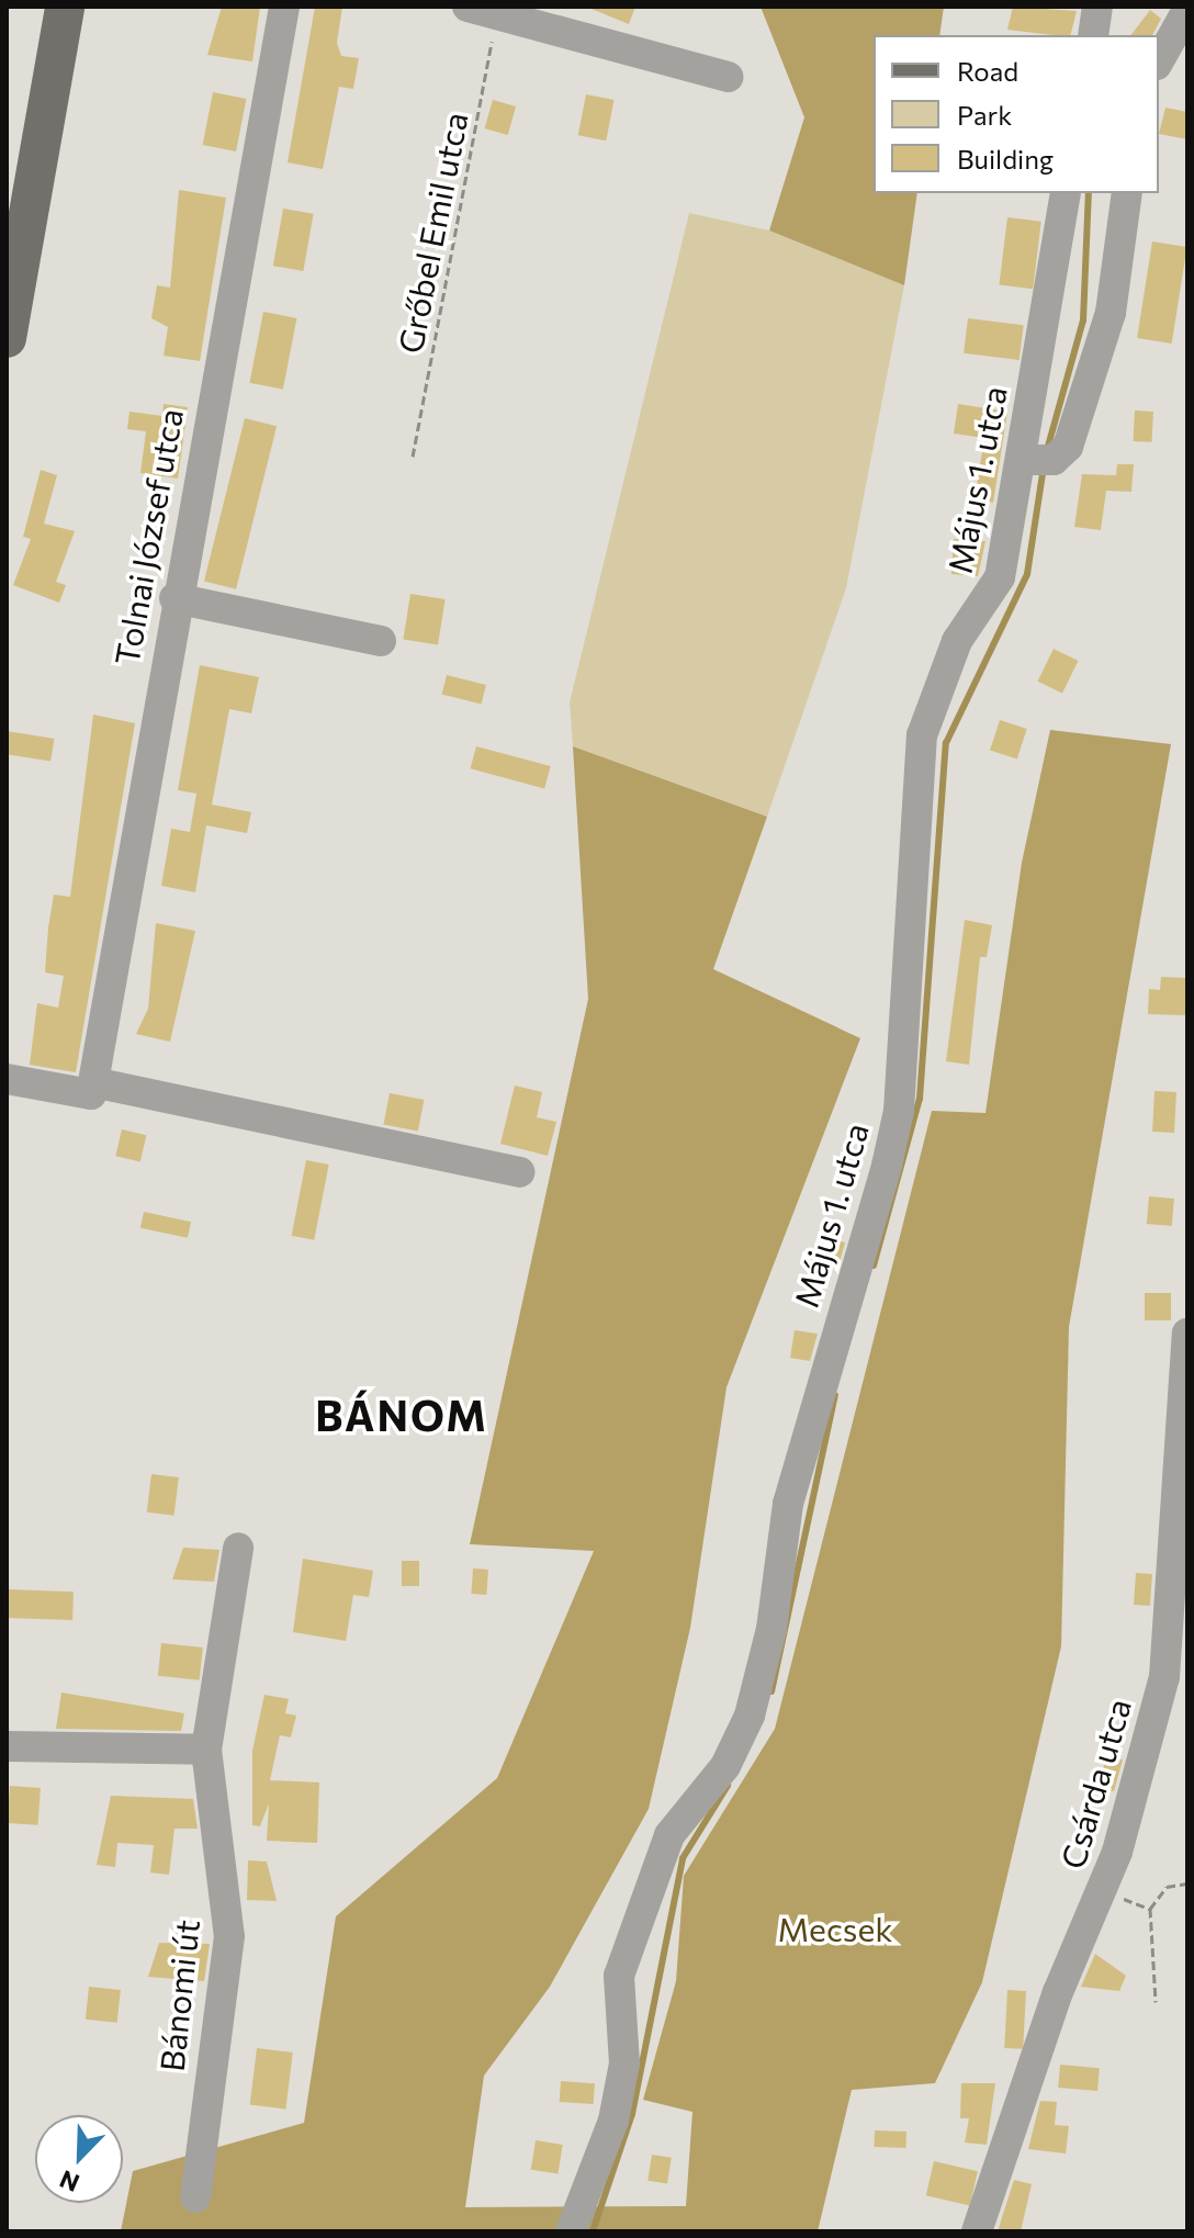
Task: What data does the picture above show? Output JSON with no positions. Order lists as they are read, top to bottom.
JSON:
{
  "streets": {
    "street": [
      "Május 1. utca",
      "Tolnai József utca",
      "Csárda utca",
      "Bánomi út"
    ],
    "path": ["Grőbel Emil utca"]
  },
  "districts": ["BÁNOM"],
  "parks": ["Mecsek"],
  "legend": ["Road", "Park", "Building"],
  "north": "bottom left"
}
